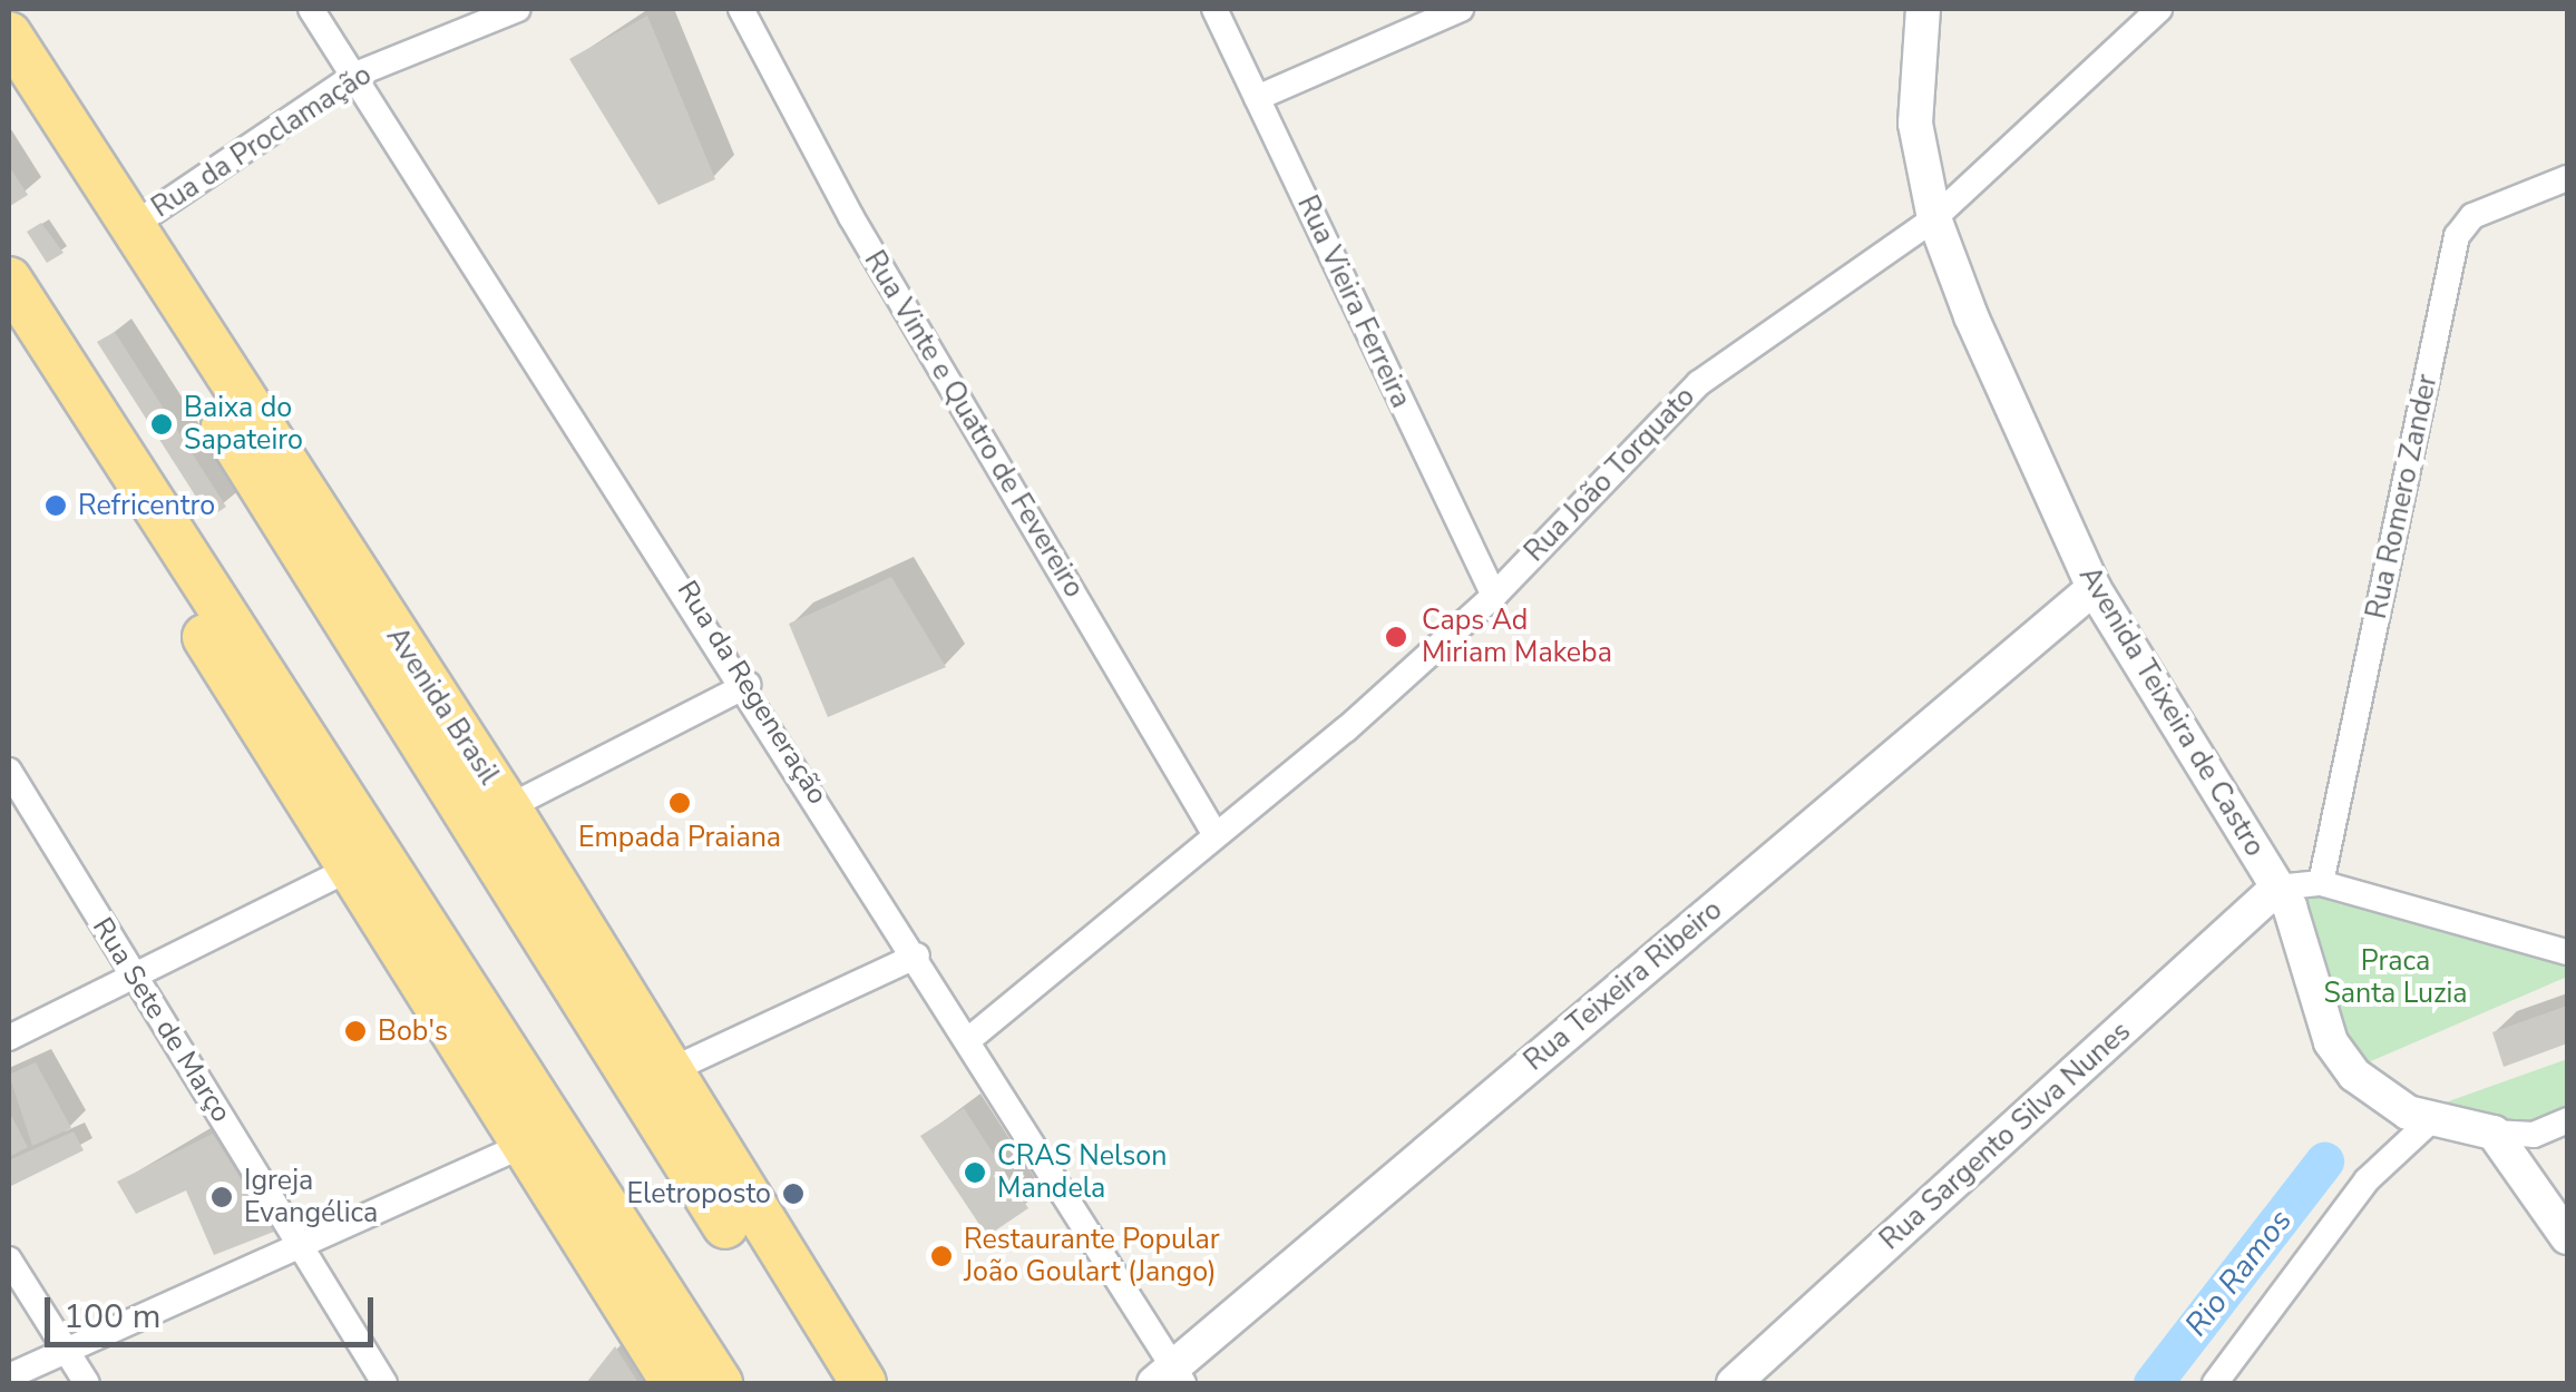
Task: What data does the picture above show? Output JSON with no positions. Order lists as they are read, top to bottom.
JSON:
{
  "streets": {
    "highway": ["Avenida Brasil"],
    "street": [
      "Rua da Proclamação",
      "Rua Vieira Ferreira",
      "Rua Vinte e Quatro de Fevereiro",
      "Rua João Torquato",
      "Rua Romero Zander",
      "Rua da Regeneração",
      "Avenida Teixeira de Castro",
      "Rua Teixeira Ribeiro",
      "Rua Sete de Março",
      "Rua Sargento Silva Nunes"
    ]
  },
  "crossings": [
    ["Rua da Proclamação", "Rua da Regeneração"],
    ["Rua da Proclamação", "Avenida Brasil"],
    ["Rua Vieira Ferreira", "Rua João Torquato"],
    ["Rua Vinte e Quatro de Fevereiro", "Rua João Torquato"],
    ["Rua João Torquato", "Rua da Regeneração"],
    ["Rua João Torquato", "Avenida Teixeira de Castro"],
    ["Rua da Regeneração", "Rua Teixeira Ribeiro"],
    ["Avenida Teixeira de Castro", "Rua Teixeira Ribeiro"],
    ["Avenida Teixeira de Castro", "Rua Sargento Silva Nunes"]
  ],
  "water": ["Rio Ramos"],
  "parks": ["Praca Santa Luzia"],
  "places": [
    "Baixa do Sapateiro",
    "Refricentro",
    "Caps Ad Miriam Makeba",
    "Empada Praiana",
    "Bob's",
    "CRAS Nelson Mandela",
    "Eletroposto",
    "Igreja Evangélica",
    "Restaurante Popular João Goulart (Jango)"
  ],
  "scale_bar": "100 m"
}
